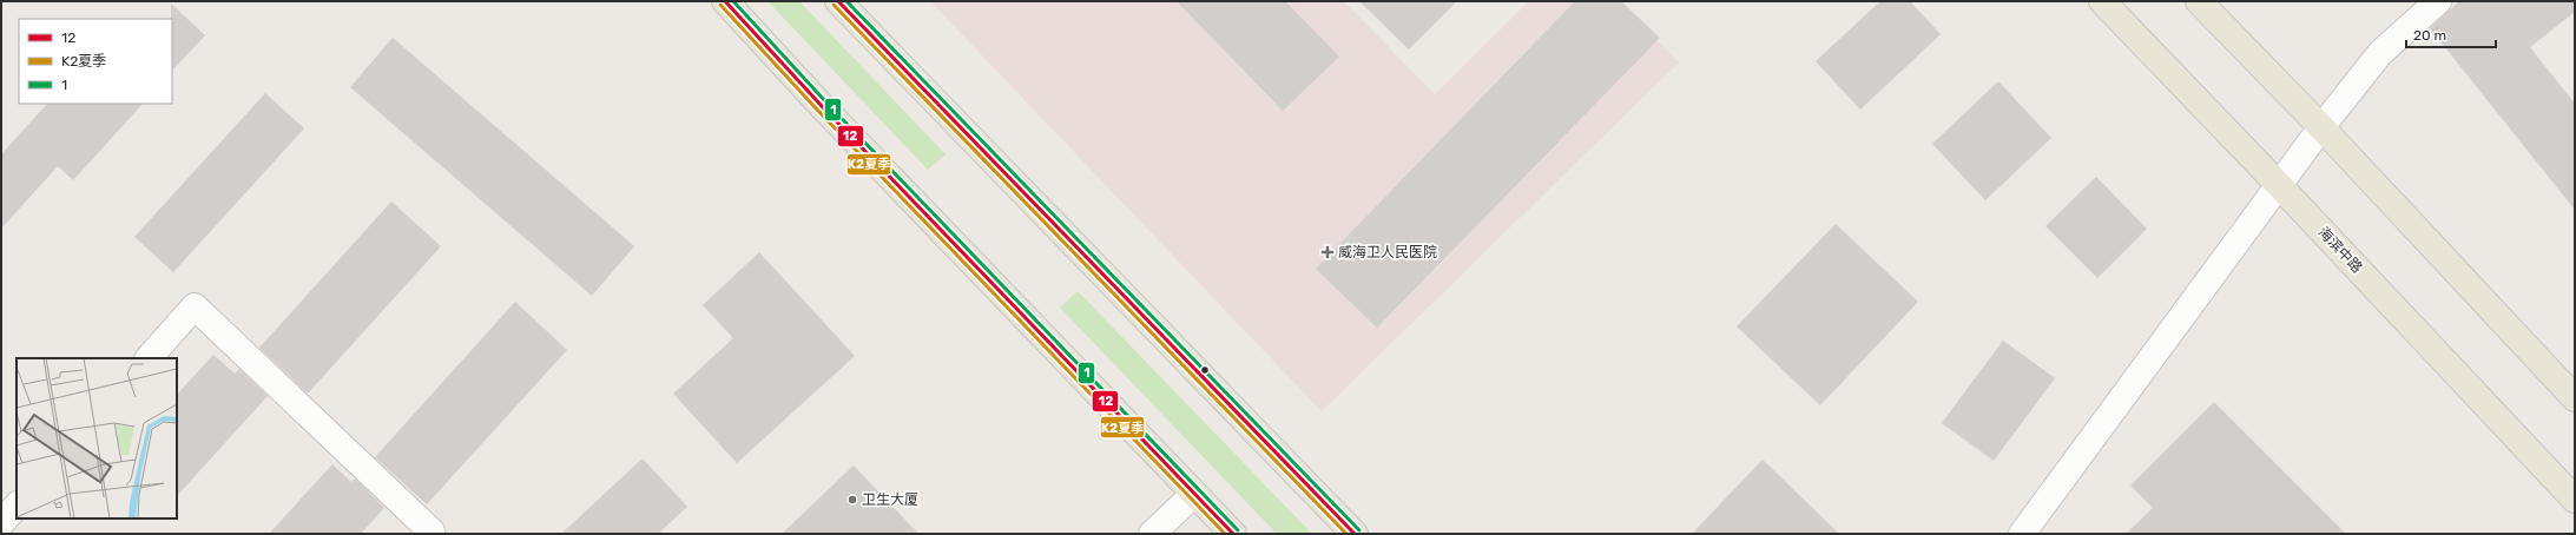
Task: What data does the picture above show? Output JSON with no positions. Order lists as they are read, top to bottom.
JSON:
{
  "streets": {
    "main road": ["海滨中路"]
  },
  "places": {
    "health": ["威海卫人民医院"],
    "other": ["卫生大厦"]
  },
  "lines": ["transit line 12", "transit line 1", "transit line K2夏季"],
  "legend": ["12", "K2夏季", "1"],
  "scale_bar": "20 m"
}
